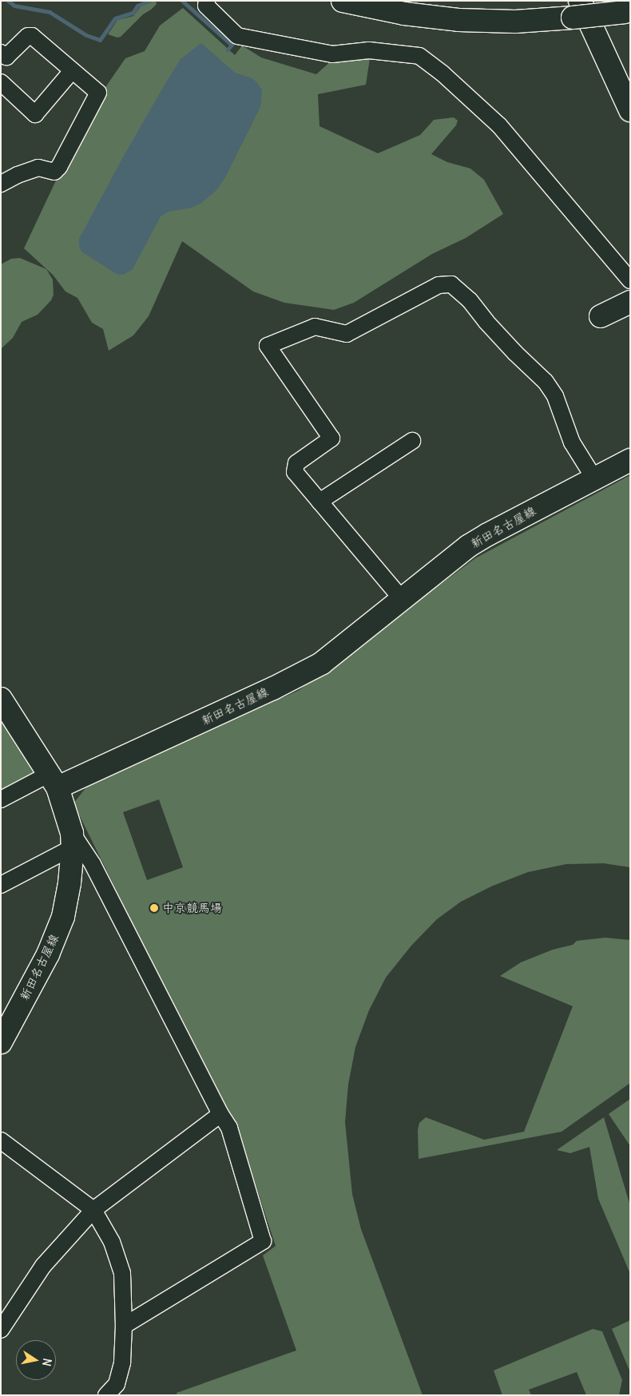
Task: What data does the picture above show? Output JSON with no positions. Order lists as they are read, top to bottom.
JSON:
{
  "streets": {
    "main road": ["新田名古屋線"]
  },
  "places": ["中京競馬場"],
  "north": "right"
}
